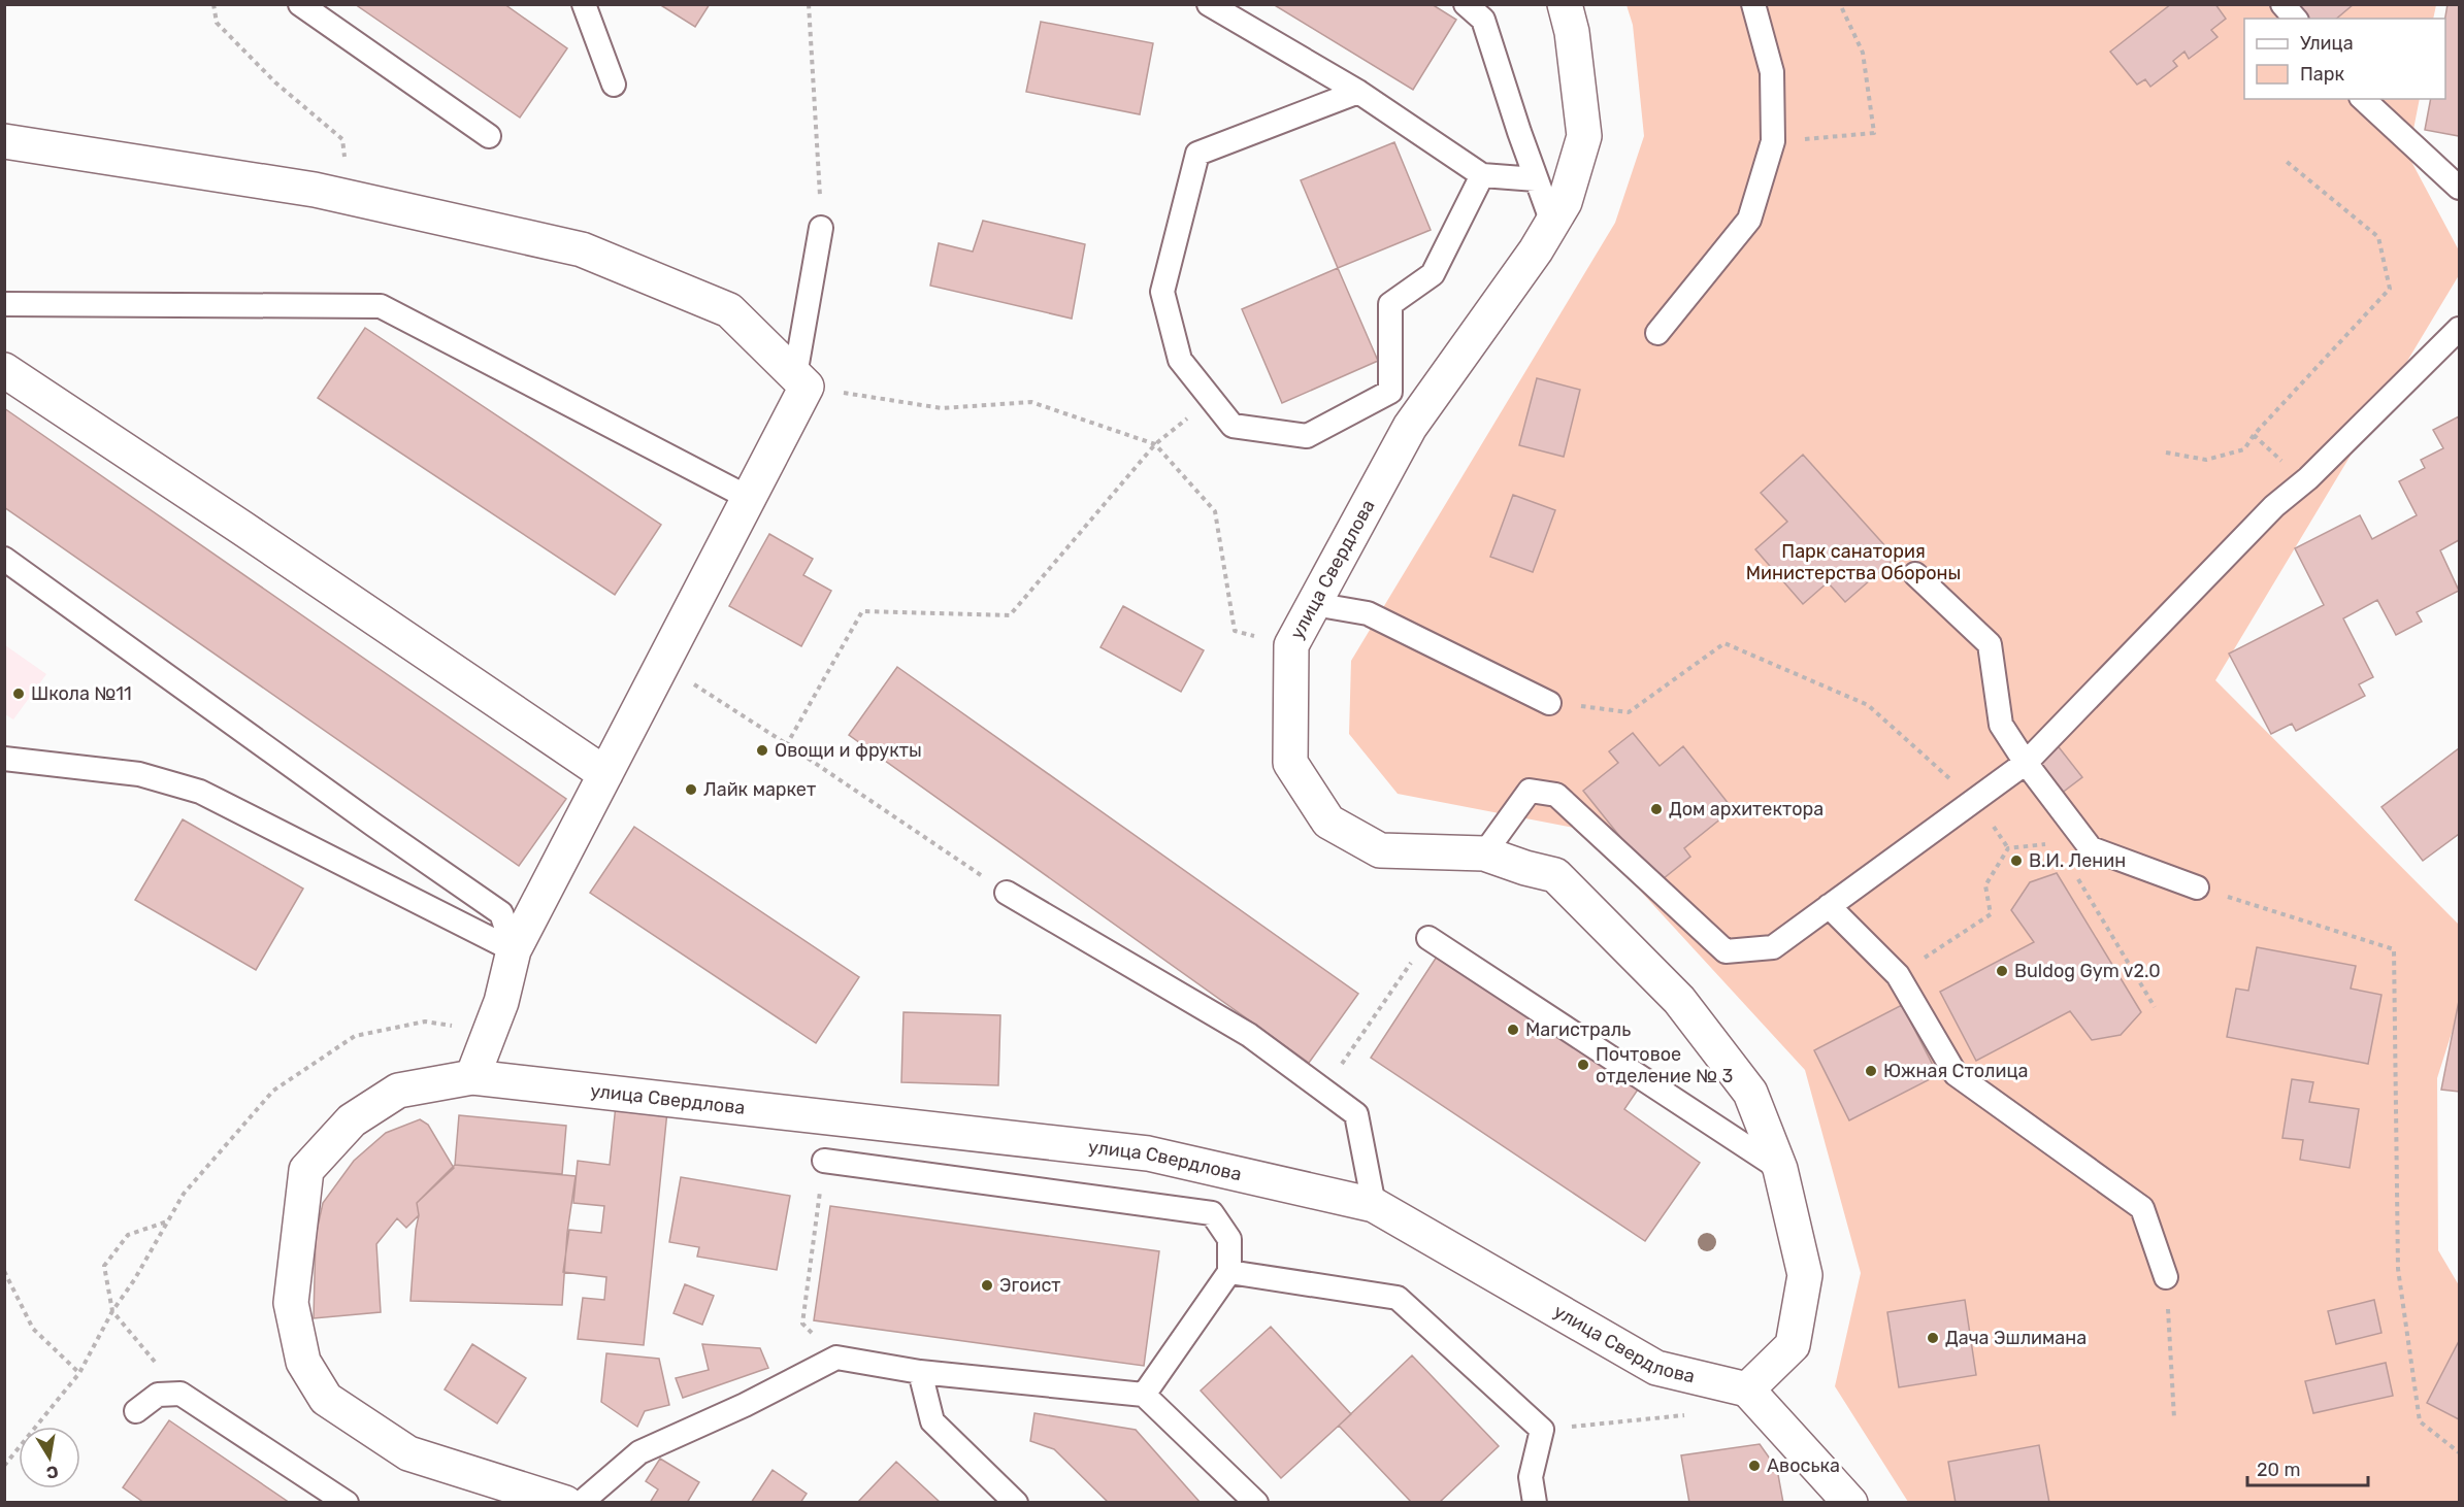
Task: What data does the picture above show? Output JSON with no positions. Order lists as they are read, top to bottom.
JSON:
{
  "streets": {
    "main road": ["улица Свердлова"]
  },
  "parks": ["Парк санатория Министерства Обороны"],
  "places": [
    "Школа №11",
    "Овощи и фрукты",
    "Лайк маркет",
    "Дом архитектора",
    "В.И. Ленин",
    "Buldog Gym v2.0",
    "Магистраль",
    "Почтовое отделение № 3",
    "Южная Столица",
    "Эгоист",
    "Дача Эшлимана",
    "Авоська"
  ],
  "legend": ["Улица", "Парк"],
  "scale_bar": "20 m",
  "north": "bottom"
}
